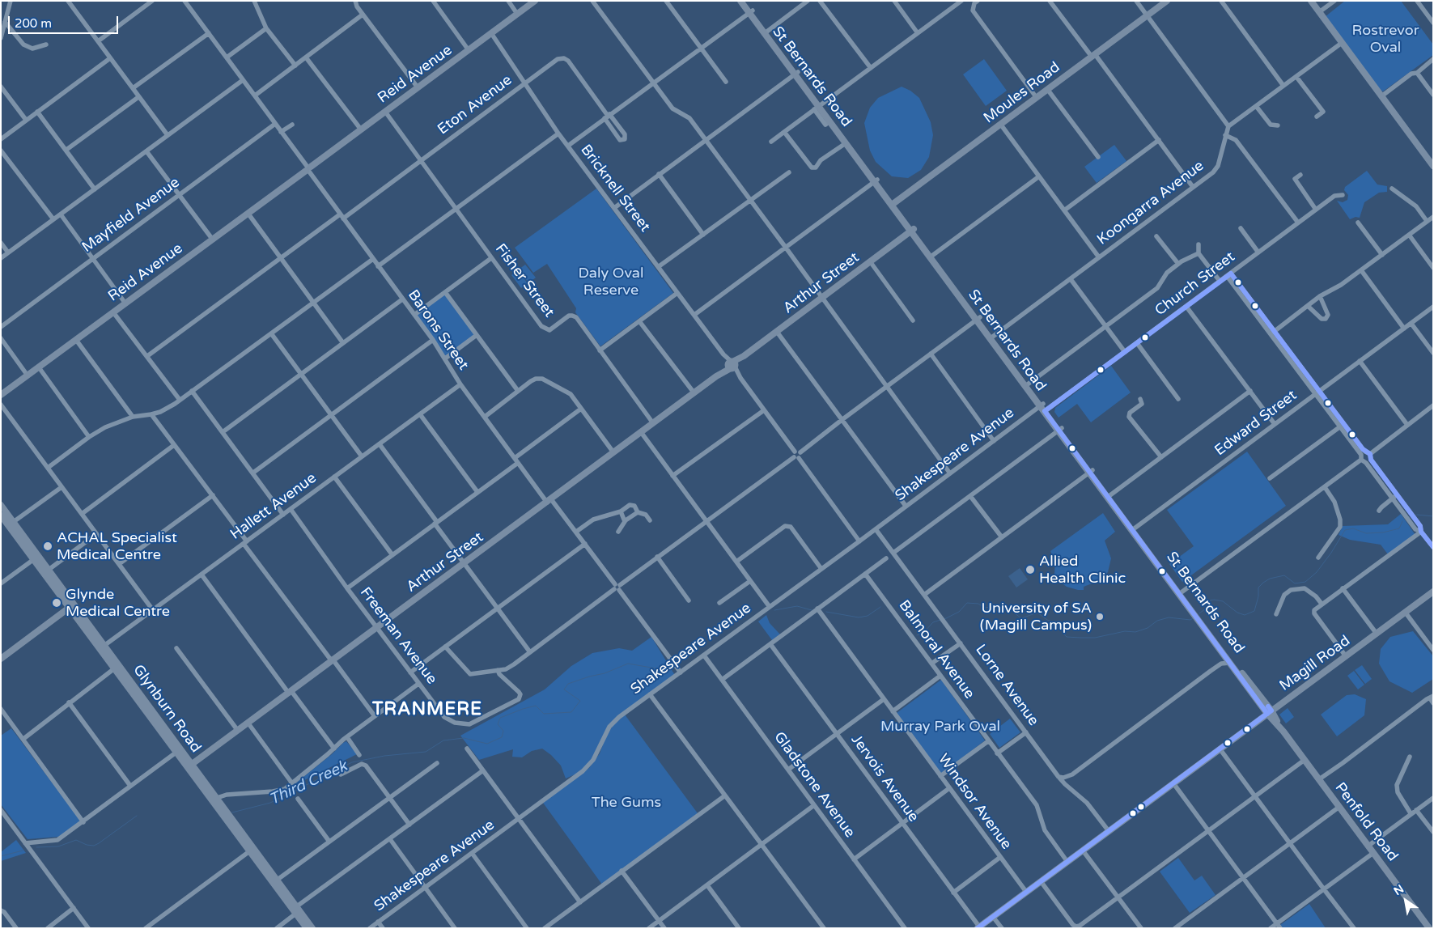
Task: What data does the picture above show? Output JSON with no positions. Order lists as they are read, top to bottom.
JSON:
{
  "streets": {
    "main road": [
      "Reid Avenue",
      "St Bernards Road",
      "Moules Road",
      "Arthur Street",
      "Magill Road",
      "Glynburn Road",
      "Penfold Road"
    ],
    "street": [
      "Eton Avenue",
      "Bricknell Street",
      "Koongarra Avenue",
      "Mayfield Avenue",
      "Fisher Street",
      "Church Street",
      "Barons Street",
      "Edward Street",
      "Shakespeare Avenue",
      "Hallett Avenue",
      "Freeman Avenue",
      "Balmoral Avenue",
      "Lorne Avenue",
      "Jervois Avenue",
      "Gladstone Avenue",
      "Windsor Avenue"
    ]
  },
  "crossings": [
    ["Reid Avenue", "Bricknell Street"],
    ["Reid Avenue", "Fisher Street"],
    ["Reid Avenue", "Barons Street"],
    ["St Bernards Road", "Moules Road"],
    ["St Bernards Road", "Koongarra Avenue"],
    ["St Bernards Road", "Arthur Street"],
    ["St Bernards Road", "Church Street"],
    ["St Bernards Road", "Edward Street"],
    ["St Bernards Road", "Shakespeare Avenue"],
    ["St Bernards Road", "Magill Road"],
    ["St Bernards Road", "Penfold Road"],
    ["Eton Avenue", "Bricknell Street"],
    ["Eton Avenue", "Fisher Street"],
    ["Eton Avenue", "Barons Street"],
    ["Bricknell Street", "Arthur Street"],
    ["Bricknell Street", "Shakespeare Avenue"],
    ["Mayfield Avenue", "Barons Street"],
    ["Fisher Street", "Arthur Street"],
    ["Arthur Street", "Barons Street"],
    ["Arthur Street", "Freeman Avenue"],
    ["Arthur Street", "Glynburn Road"],
    ["Church Street", "Shakespeare Avenue"],
    ["Barons Street", "Shakespeare Avenue"],
    ["Barons Street", "Hallett Avenue"],
    ["Shakespeare Avenue", "Lorne Avenue"],
    ["Shakespeare Avenue", "Gladstone Avenue"],
    ["Hallett Avenue", "Freeman Avenue"],
    ["Hallett Avenue", "Glynburn Road"],
    ["Balmoral Avenue", "Magill Road"],
    ["Magill Road", "Lorne Avenue"],
    ["Magill Road", "Jervois Avenue"],
    ["Magill Road", "Windsor Avenue"],
    ["Magill Road", "Penfold Road"]
  ],
  "districts": ["TRANMERE"],
  "water": ["Third Creek"],
  "parks": [
    "Rostrevor Oval",
    "Daly Oval Reserve",
    "Murray Park Oval",
    "The Gums"
  ],
  "places": [
    "ACHAL Specialist Medical Centre",
    "Allied Health Clinic",
    "Glynde Medical Centre",
    "University of SA (Magill Campus)"
  ],
  "scale_bar": "200 m",
  "north": "top left"
}
